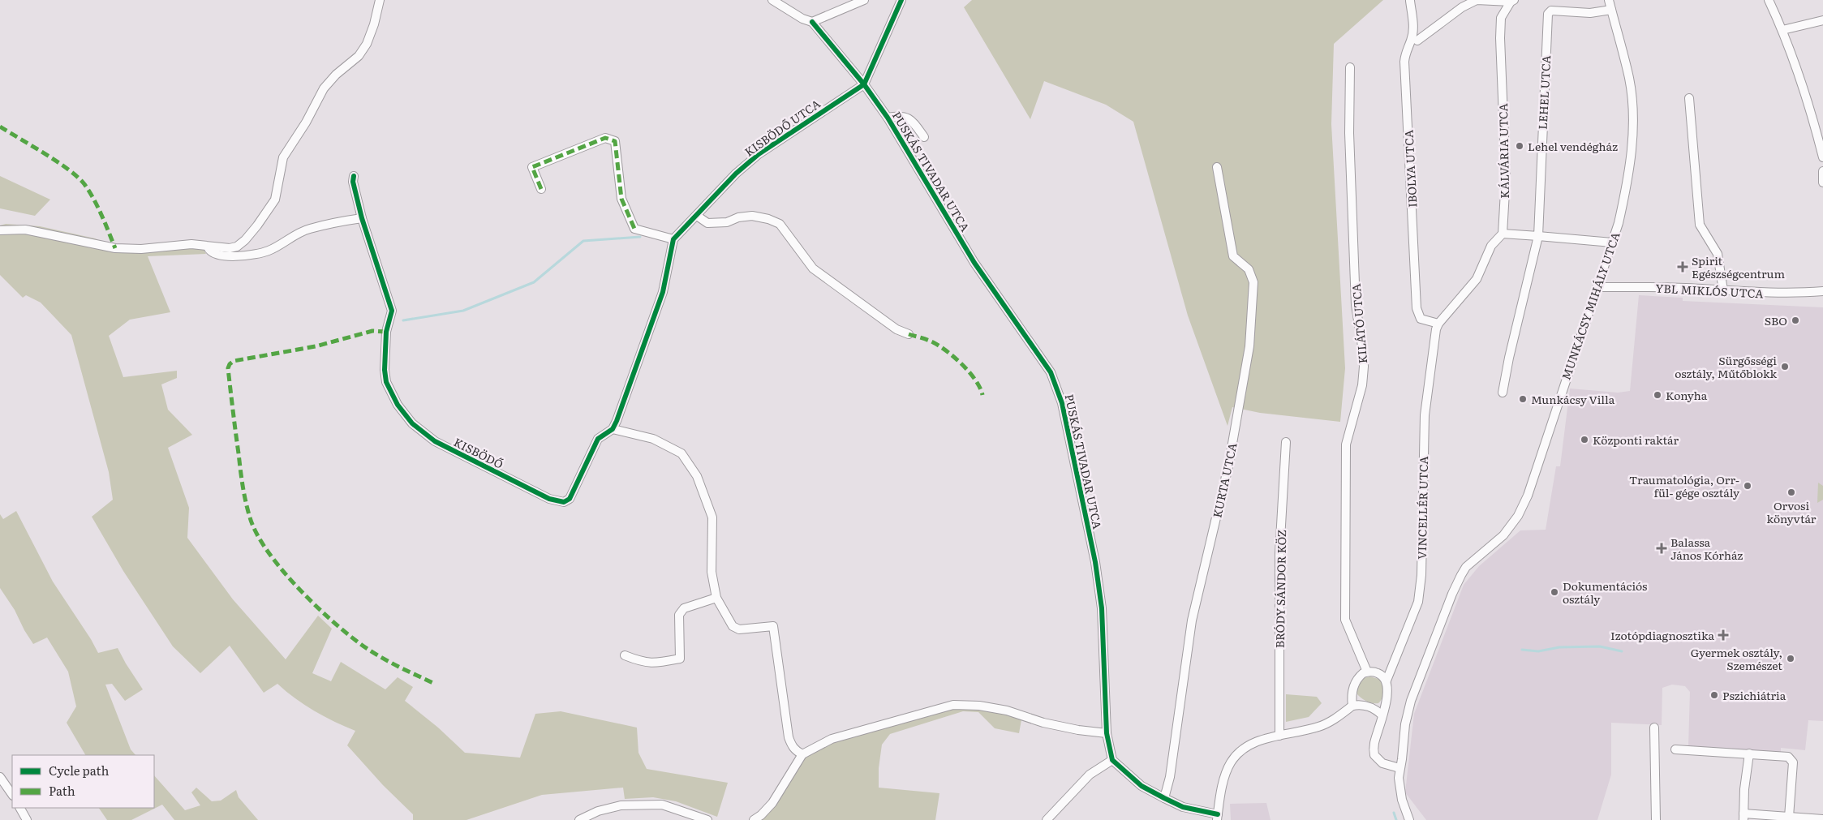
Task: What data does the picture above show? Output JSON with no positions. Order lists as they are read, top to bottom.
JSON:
{
  "streets": {
    "street": [
      "LEHEL UTCA",
      "KISBÖDŐ UTCA",
      "KÁLVÁRIA UTCA",
      "IBOLYA UTCA",
      "PUSKÁS TIVADAR UTCA",
      "YBL MIKLÓS UTCA",
      "MUNKÁCSY MIHÁLY UTCA",
      "KILÁTÓ UTCA",
      "KISBÖDŐ",
      "KURTA UTCA",
      "VINCELLÉR UTCA",
      "BRÓDY SÁNDOR KÖZ"
    ]
  },
  "crossings": [
    ["LEHEL UTCA", "MUNKÁCSY MIHÁLY UTCA"],
    ["KISBÖDŐ UTCA", "PUSKÁS TIVADAR UTCA"],
    ["IBOLYA UTCA", "VINCELLÉR UTCA"],
    ["YBL MIKLÓS UTCA", "MUNKÁCSY MIHÁLY UTCA"],
    ["MUNKÁCSY MIHÁLY UTCA", "VINCELLÉR UTCA"]
  ],
  "places": {
    "other": [
      "Lehel vendégház",
      "SBO",
      "Sürgősségi osztály, Műtőblokk",
      "Konyha",
      "Munkácsy Villa",
      "Központi raktár",
      "Traumatológia, Orr- fül- gége osztály",
      "Orvosi könyvtár",
      "Dokumentációs osztály",
      "Gyermek osztály, Szemészet",
      "Pszichiátria"
    ],
    "health": ["Spirit Egészségcentrum", "Balassa János Kórház", "Izotópdiagnosztika"]
  },
  "legend": ["Cycle path", "Path"]
}
